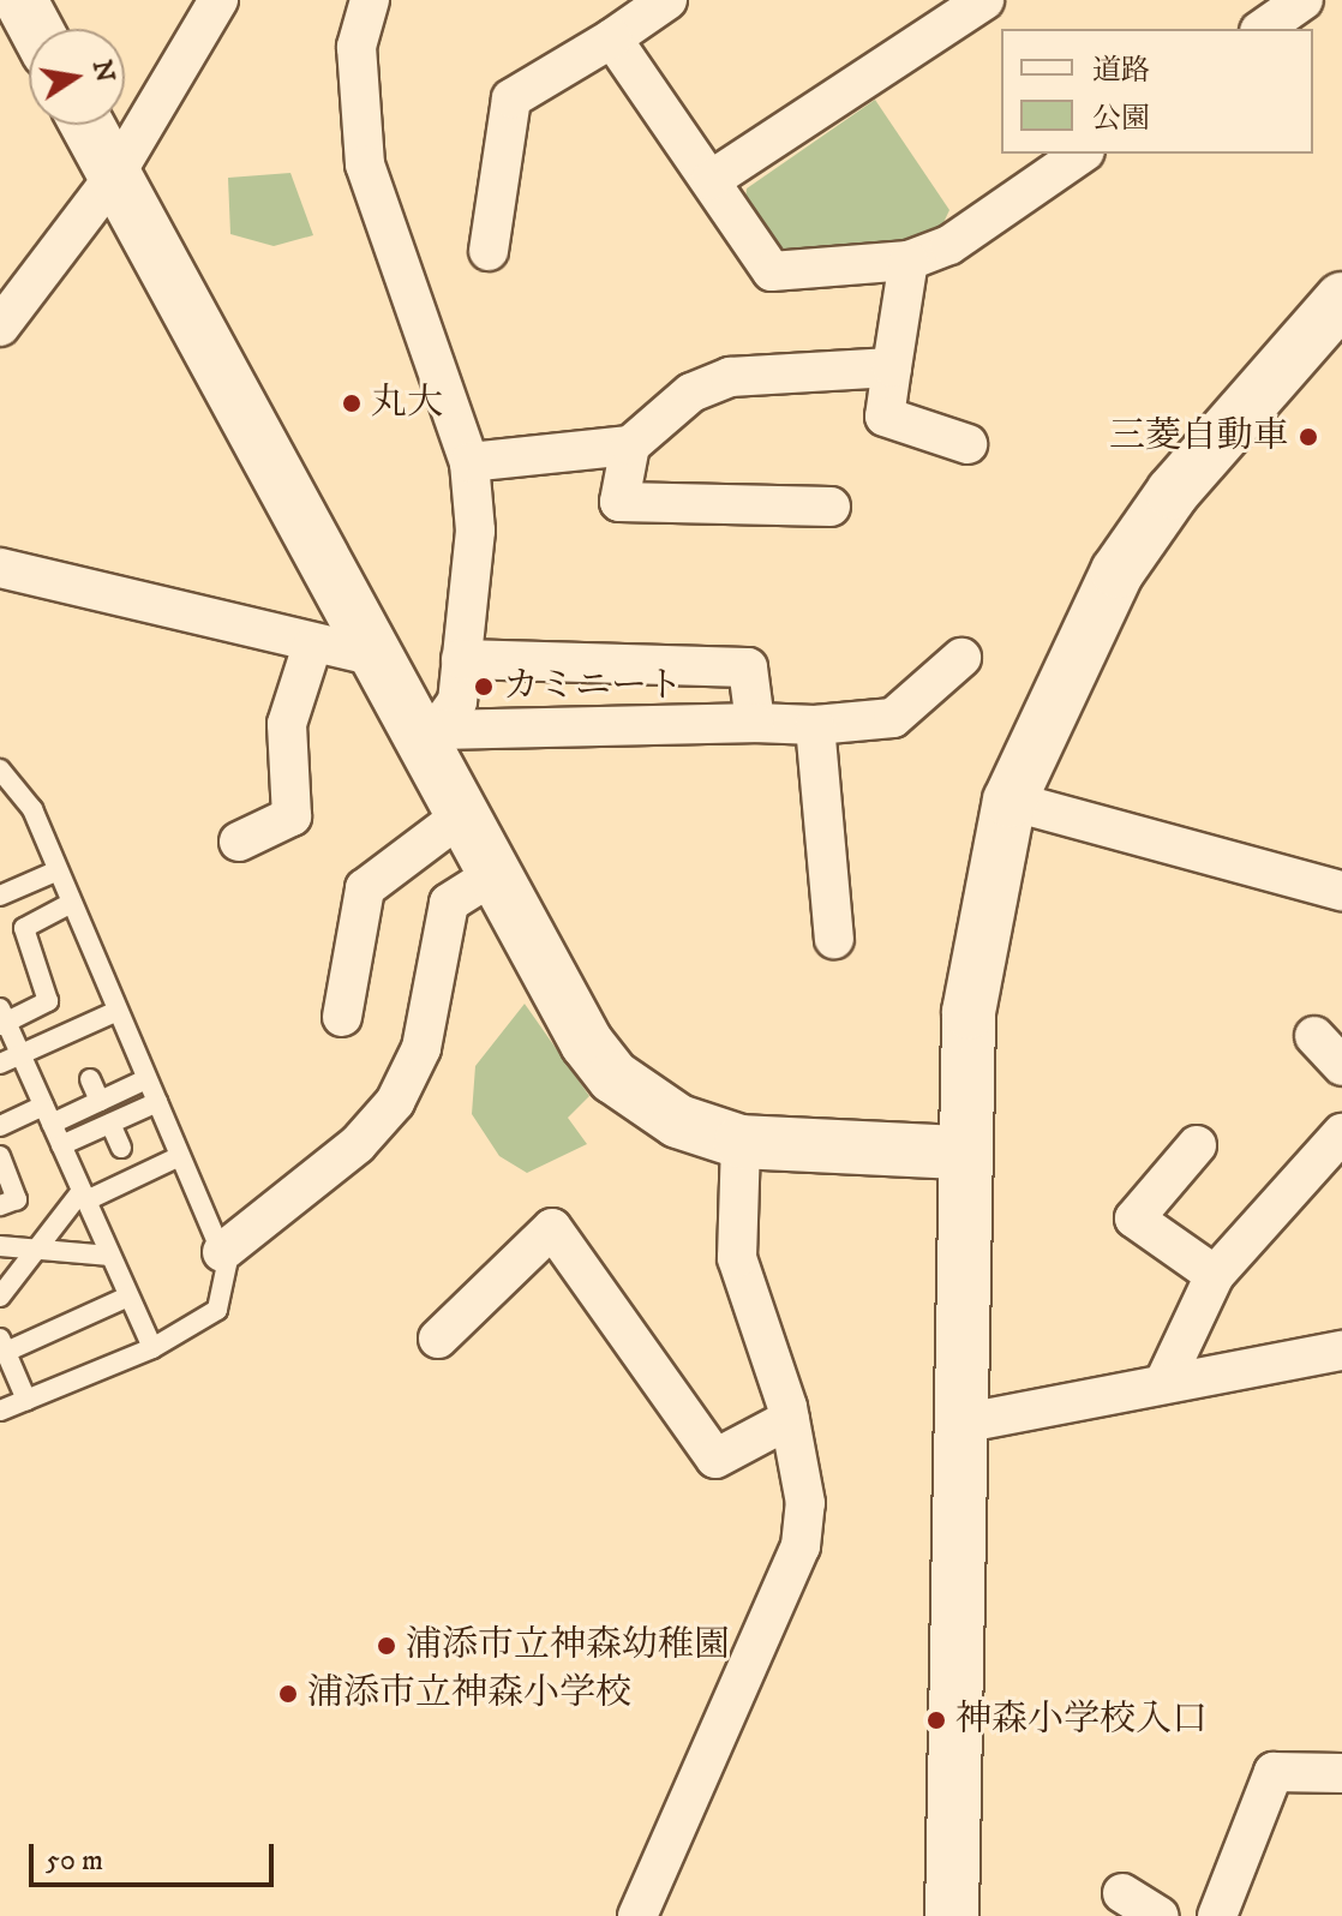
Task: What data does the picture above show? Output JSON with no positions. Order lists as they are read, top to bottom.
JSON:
{
  "places": [
    "丸大",
    "三菱自動車",
    "カミニート",
    "浦添市立神森幼稚園",
    "浦添市立神森小学校",
    "神森小学校入口"
  ],
  "legend": ["道路", "公園"],
  "scale_bar": "50 m",
  "north": "right"
}
